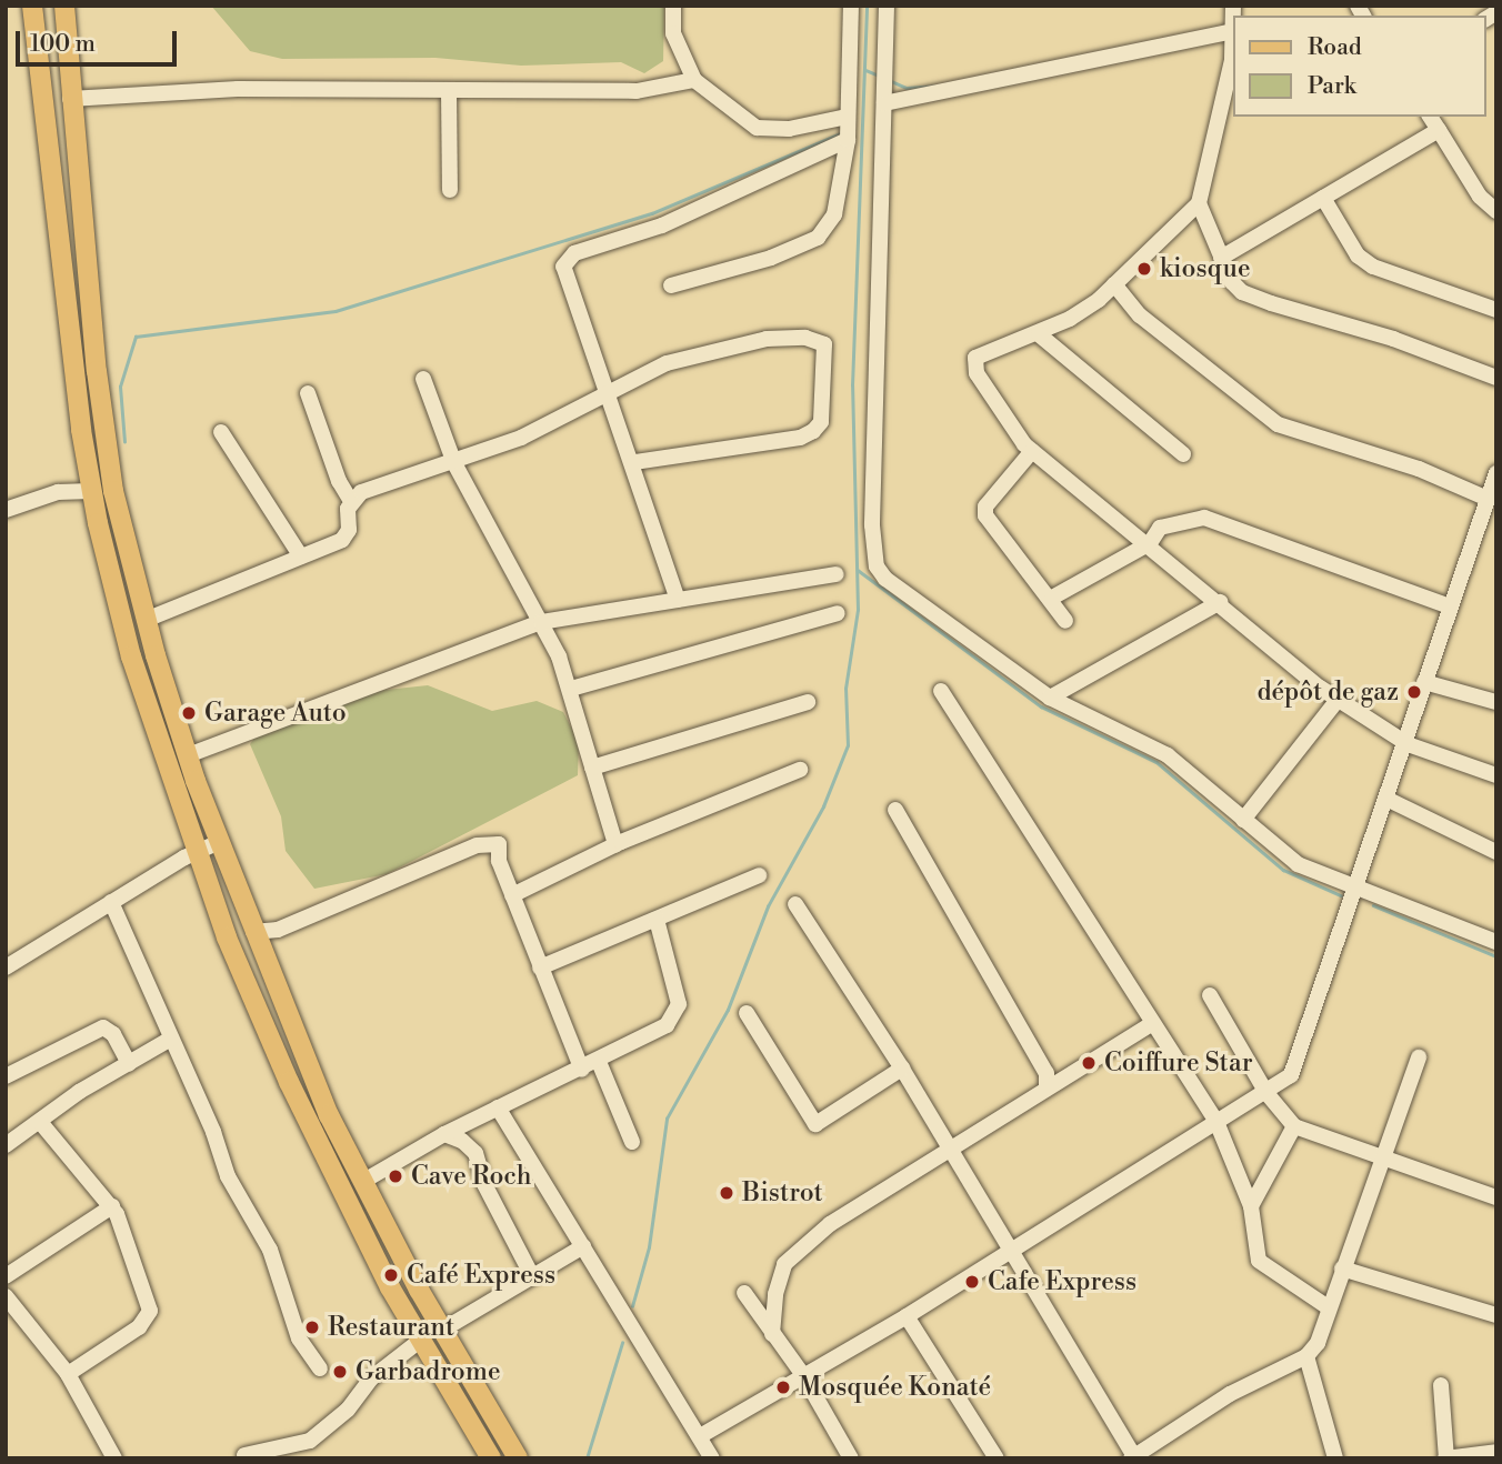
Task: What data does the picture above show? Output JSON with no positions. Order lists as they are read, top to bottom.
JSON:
{
  "places": [
    "kiosque",
    "dépôt de gaz",
    "Garage Auto",
    "Coiffure Star",
    "Cave Roch",
    "Bistrot",
    "Café Express",
    "Cafe Express",
    "Restaurant",
    "Garbadrome",
    "Mosquée Konaté"
  ],
  "legend": ["Road", "Park"],
  "scale_bar": "100 m"
}
